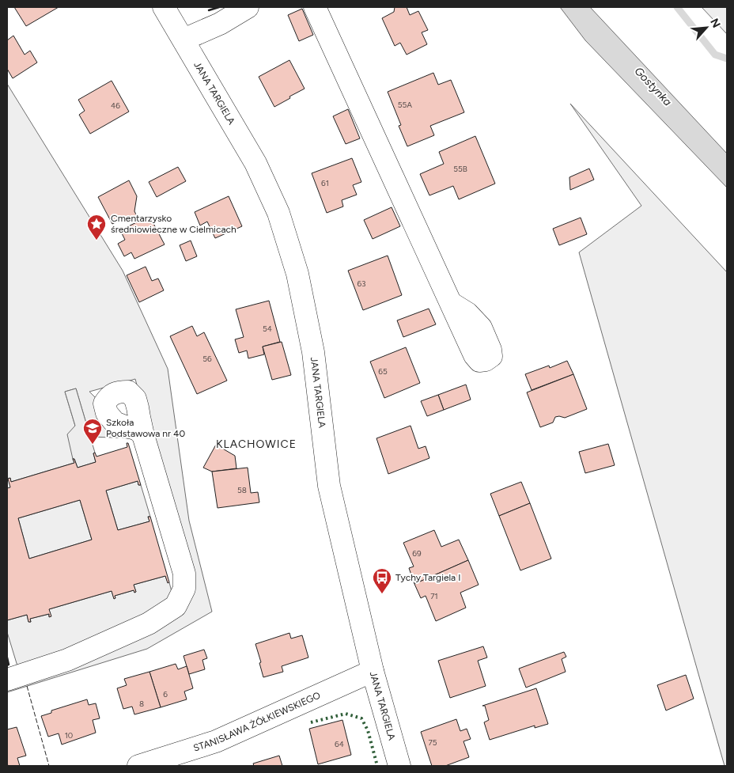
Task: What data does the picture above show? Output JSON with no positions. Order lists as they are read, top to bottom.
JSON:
{
  "streets": {
    "street": ["JANA TARGIELA", "STANISŁAWA ŻÓŁKIEWSKIEGO"]
  },
  "crossings": [
    ["JANA TARGIELA", "STANISŁAWA ŻÓŁKIEWSKIEGO"]
  ],
  "districts": ["KLACHOWICE"],
  "water": ["Gostynka"],
  "places": {
    "place": ["Cmentarzysko średniowieczne w Cielmicach"],
    "school or university": ["Szkoła Podstawowa nr 40"],
    "bus stop": ["Tychy Targiela I"]
  },
  "house_numbers": [
    "55A",
    "46",
    "55B",
    "61",
    "63",
    "54",
    "56",
    "65",
    "58",
    "69",
    "71",
    "6",
    "8",
    "10",
    "75",
    "64"
  ],
  "north": "top right"
}
